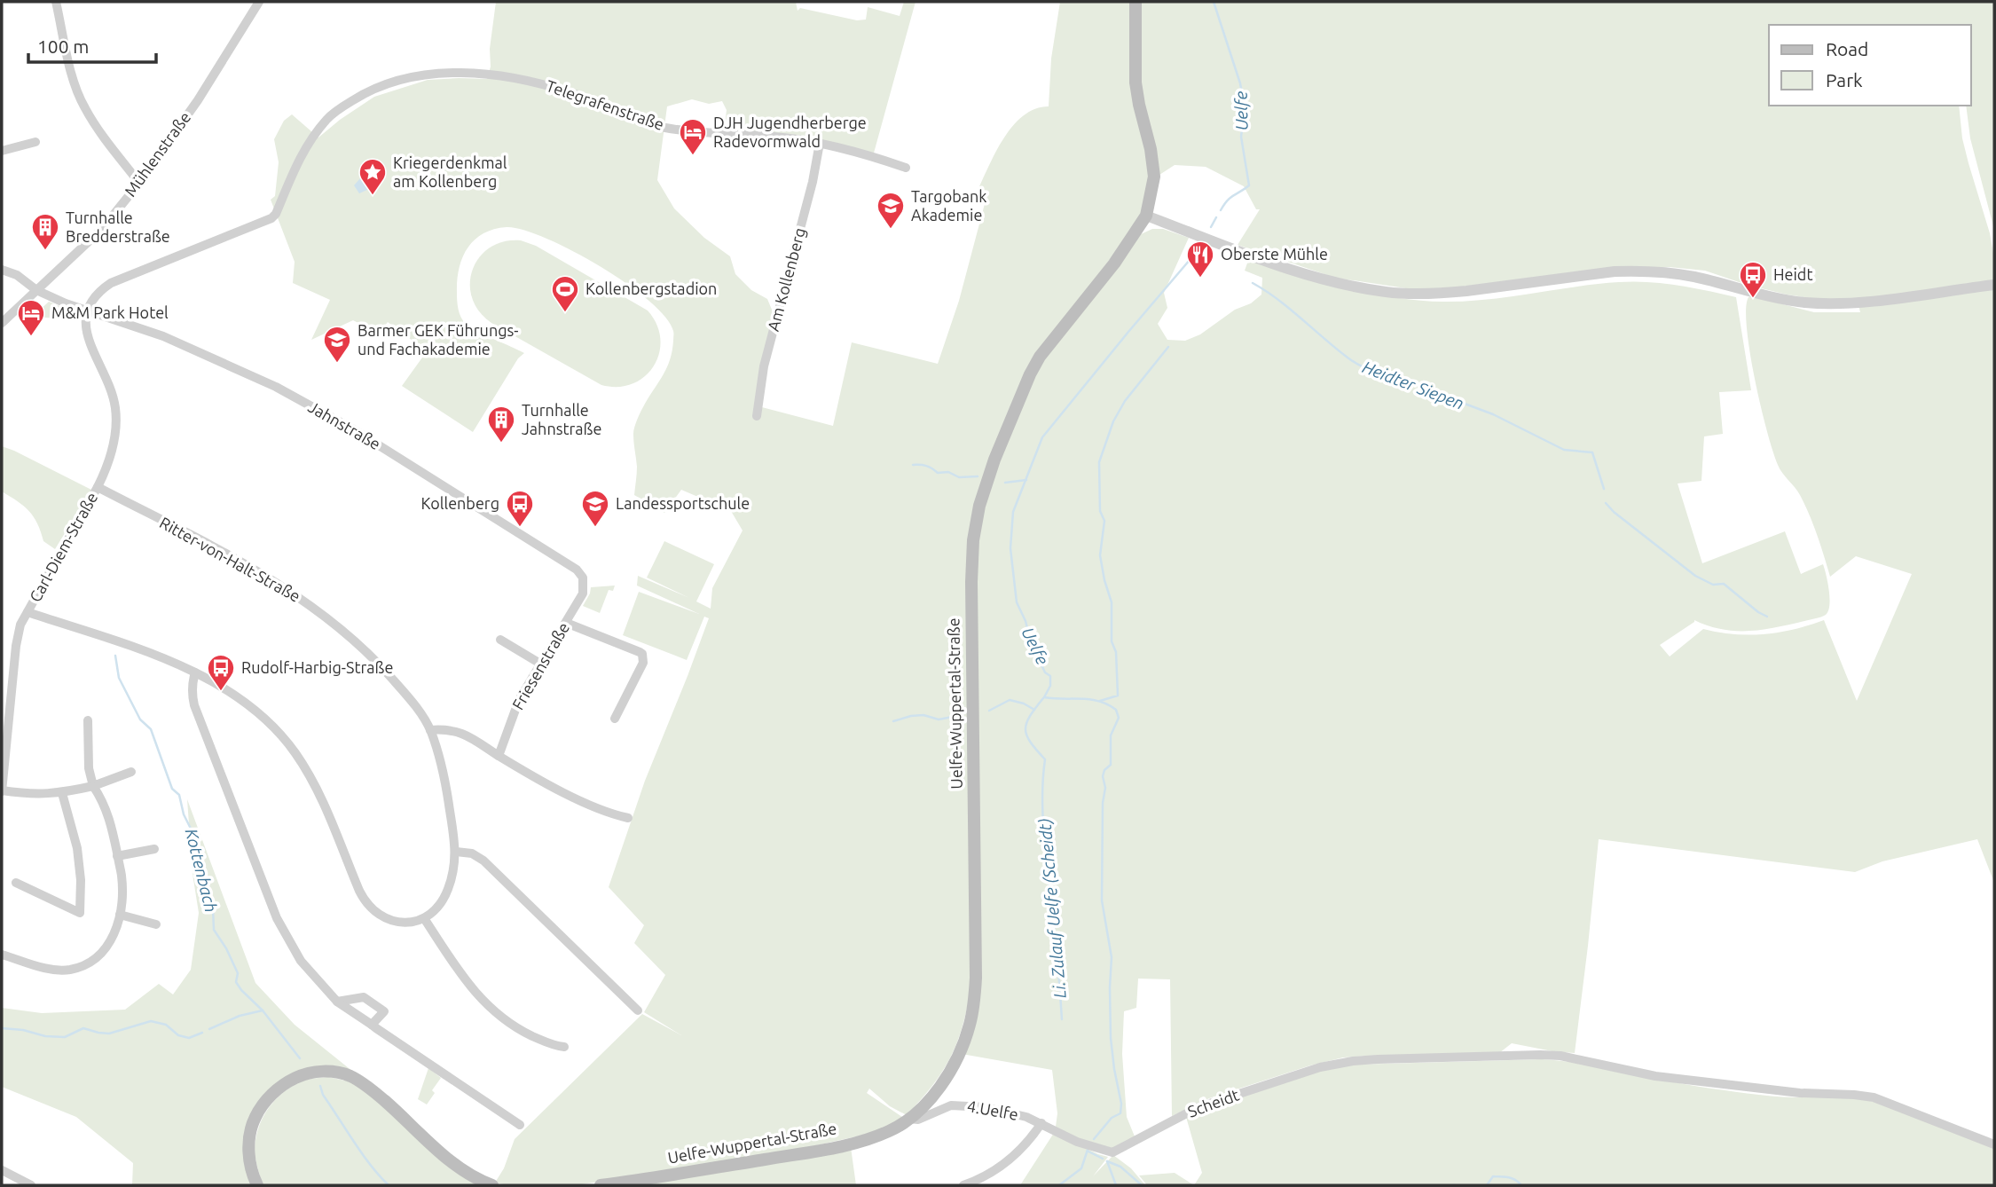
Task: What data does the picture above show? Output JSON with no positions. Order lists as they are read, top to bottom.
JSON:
{
  "streets": {
    "main road": ["Uelfe-Wuppertal-Straße"],
    "street": [
      "Telegrafenstraße",
      "Mühlenstraße",
      "Am Kollenberg",
      "Jahnstraße",
      "Carl-Diem-Straße",
      "Ritter-von-Halt-Straße",
      "Friesenstraße",
      "Scheidt",
      "4.Uelfe"
    ]
  },
  "crossings": [
    ["Telegrafenstraße", "Am Kollenberg"],
    ["Telegrafenstraße", "Jahnstraße"],
    ["Telegrafenstraße", "Carl-Diem-Straße"],
    ["Jahnstraße", "Carl-Diem-Straße"],
    ["Jahnstraße", "Friesenstraße"],
    ["Carl-Diem-Straße", "Ritter-von-Halt-Straße"],
    ["Uelfe-Wuppertal-Straße", "4.Uelfe"],
    ["Scheidt", "4.Uelfe"]
  ],
  "water": [
    "Uelfe",
    "Heidter Siepen",
    "Kottenbach",
    "Li. Zulauf Uelfe (Scheidt)"
  ],
  "places": {
    "hotel": ["DJH Jugendherberge Radevormwald", "M&M Park Hotel"],
    "place": ["Kriegerdenkmal am Kollenberg"],
    "school or university": ["Targobank Akademie", "Barmer GEK Führungs- und Fachakademie", "Landessportschule"],
    "building": ["Turnhalle Bredderstraße", "Turnhalle Jahnstraße"],
    "restaurant": ["Oberste Mühle"],
    "bus stop": ["Heidt", "Kollenberg", "Rudolf-Harbig-Straße"],
    "sports": ["Kollenbergstadion"]
  },
  "legend": ["Road", "Park"],
  "scale_bar": "100 m"
}
